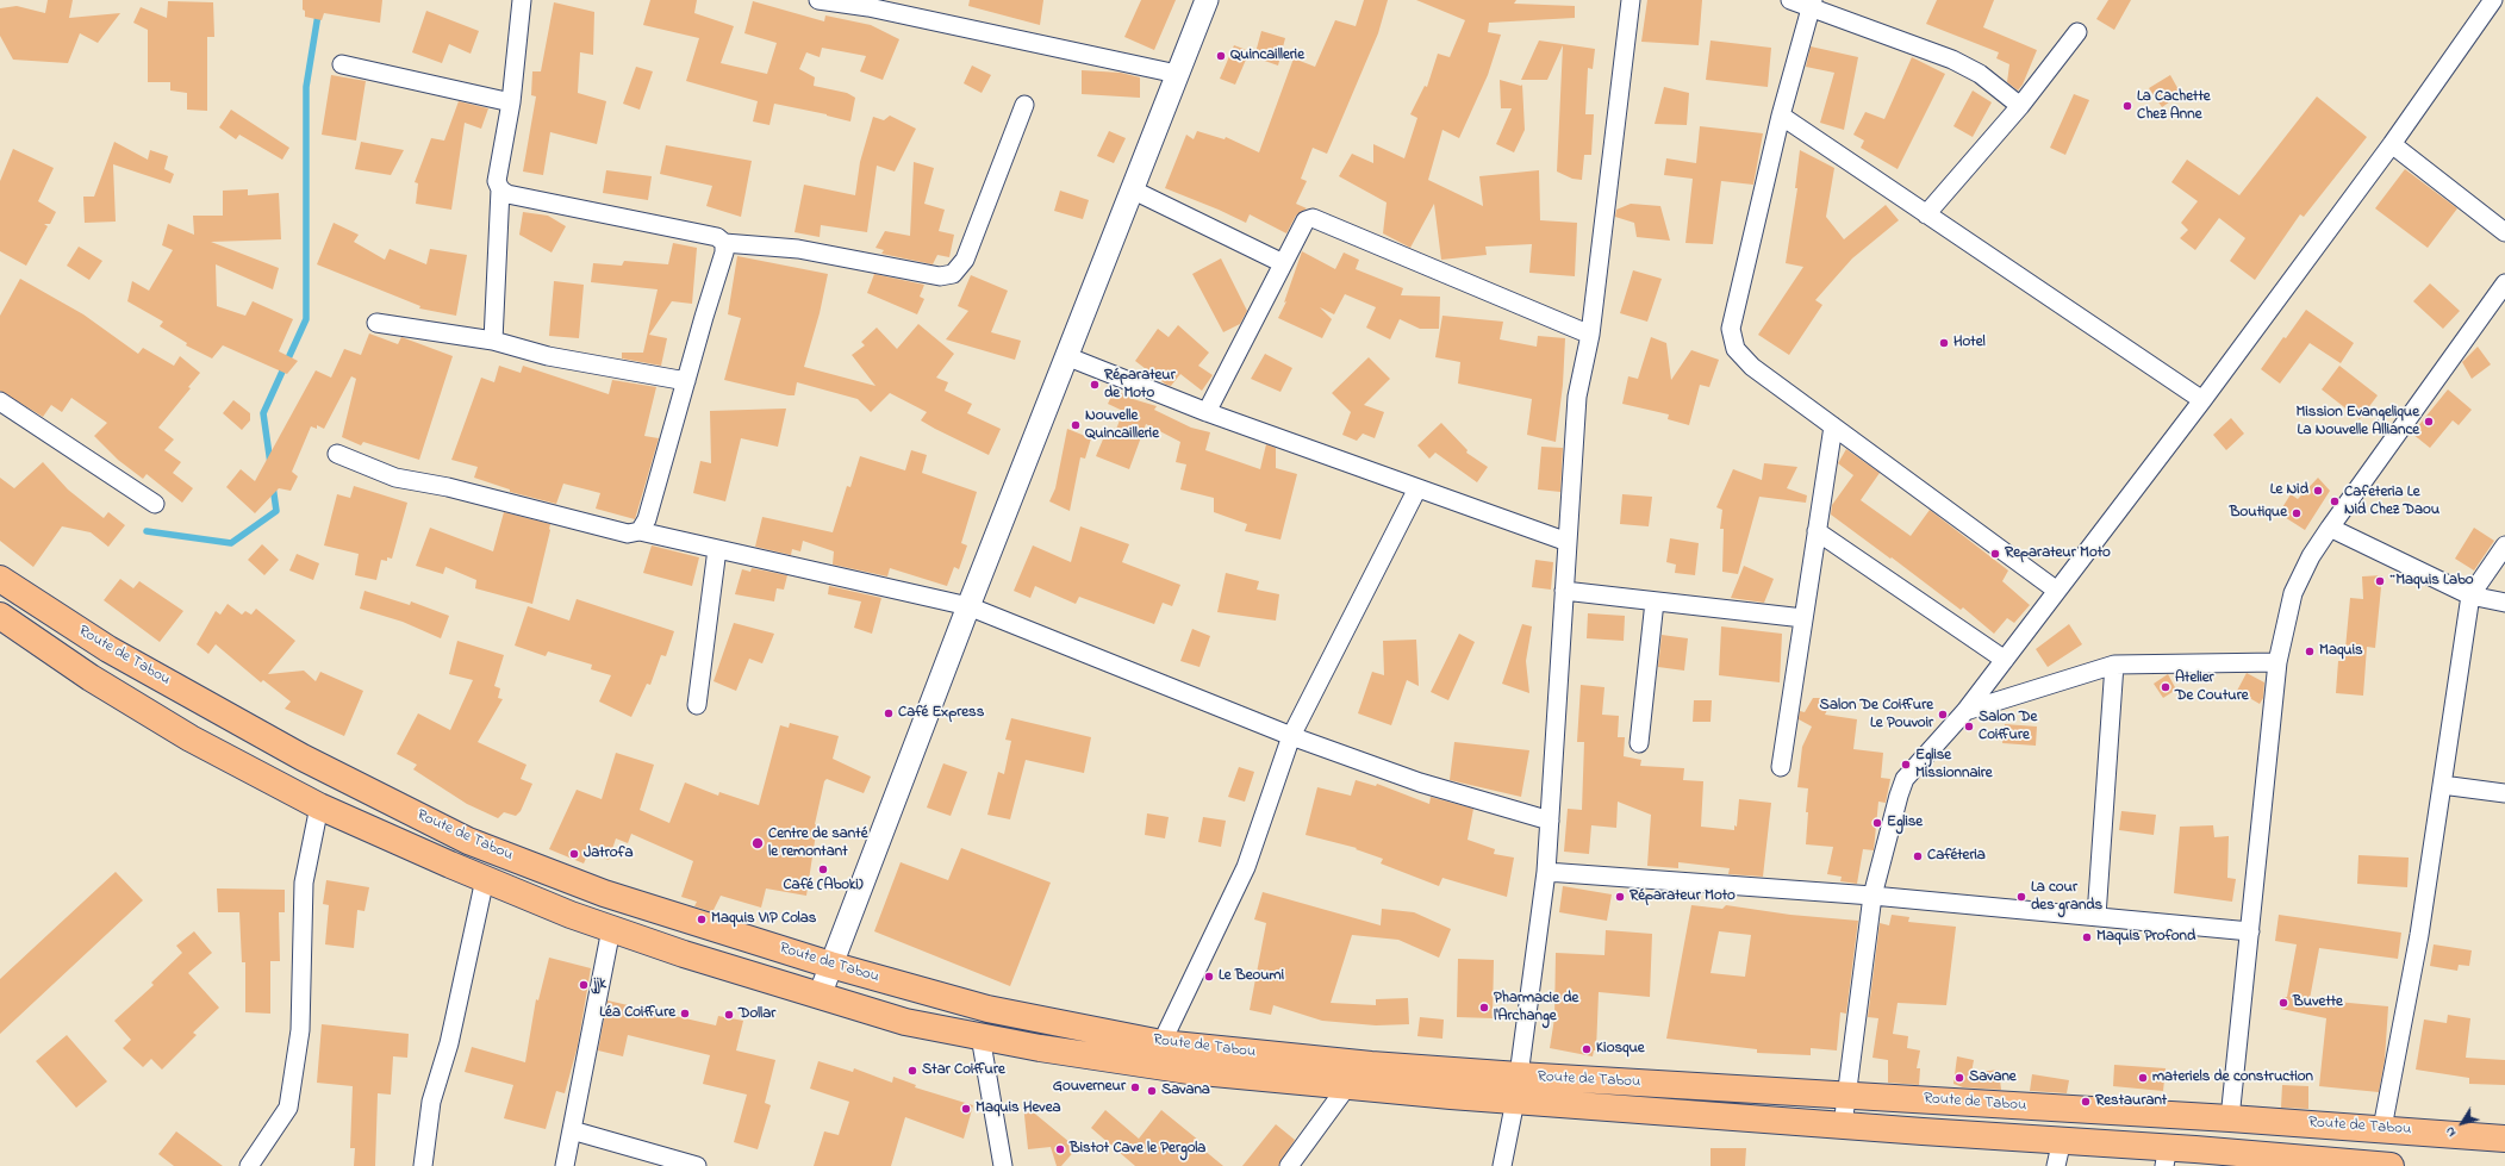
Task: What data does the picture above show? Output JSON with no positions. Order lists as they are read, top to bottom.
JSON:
{
  "streets": {
    "main road": ["Route de Tabou"]
  },
  "places": [
    "Quincaillerie",
    "La Cachette Chez Anne",
    "Hotel",
    "Réparateur de Moto",
    "Mission Evangelique La Nouvelle Alliance",
    "Nouvelle Quincaillerie",
    "Le Nid",
    "Cafeteria Le Nid Chez Daou",
    "Boutique",
    "Reparateur Moto",
    "¨Maquis Labo",
    "Maquis",
    "Atelier De Couture",
    "Café Express",
    "Salon De Coiffure Le Pouvoir",
    "Salon De Coiffure",
    "Eglise Missionnaire",
    "Eglise",
    "Centre de santé le remontant",
    "Jatrofa",
    "Caféteria",
    "Café (Aboki)",
    "Réparateur Moto",
    "La cour des grands",
    "Maquis VIP Colas",
    "Maquis Profond",
    "Le Beoumi",
    "jjk",
    "Buvette",
    "Pharmacie de l'Archange",
    "Léa Coiffure",
    "Dollar",
    "Kiosque",
    "Star Coiffure",
    "Savane",
    "materiels de construction",
    "Gouverneur",
    "Savana",
    "Restaurant",
    "Maquis Hevea",
    "Bistot Cave le Pergola"
  ],
  "north": "bottom left"
}
